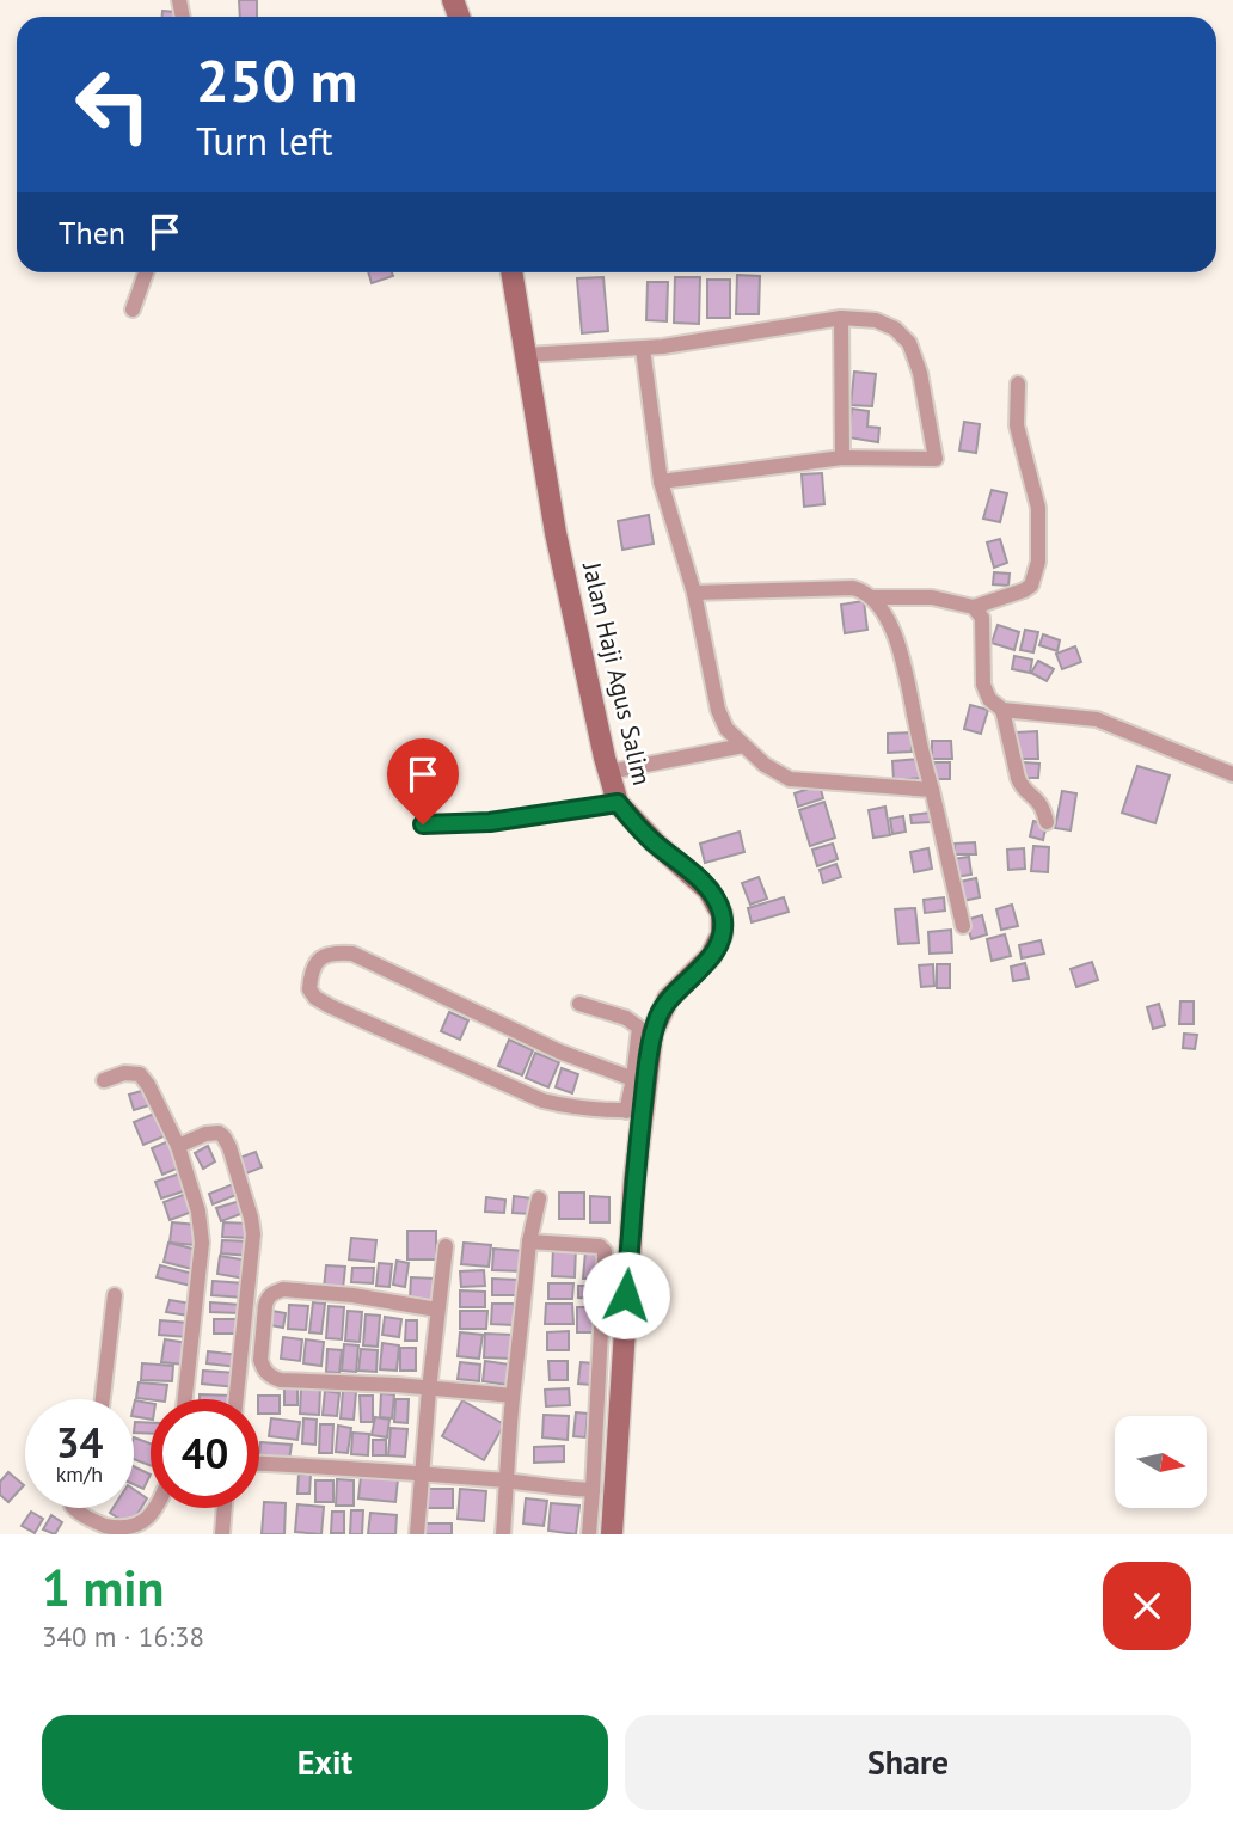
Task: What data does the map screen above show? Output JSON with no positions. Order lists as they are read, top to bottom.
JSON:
{
  "streets": {
    "street": ["Jalan Haji Agus Salim"]
  },
  "north": "right",
  "page": {
    "turn": ["250 m", "Turn left"],
    "then": "Then",
    "speed": "34 km/h",
    "limit": "40",
    "heading": ["1 min", "340 m · 16:38"],
    "buttons": ["Exit", "Share"]
  }
}
